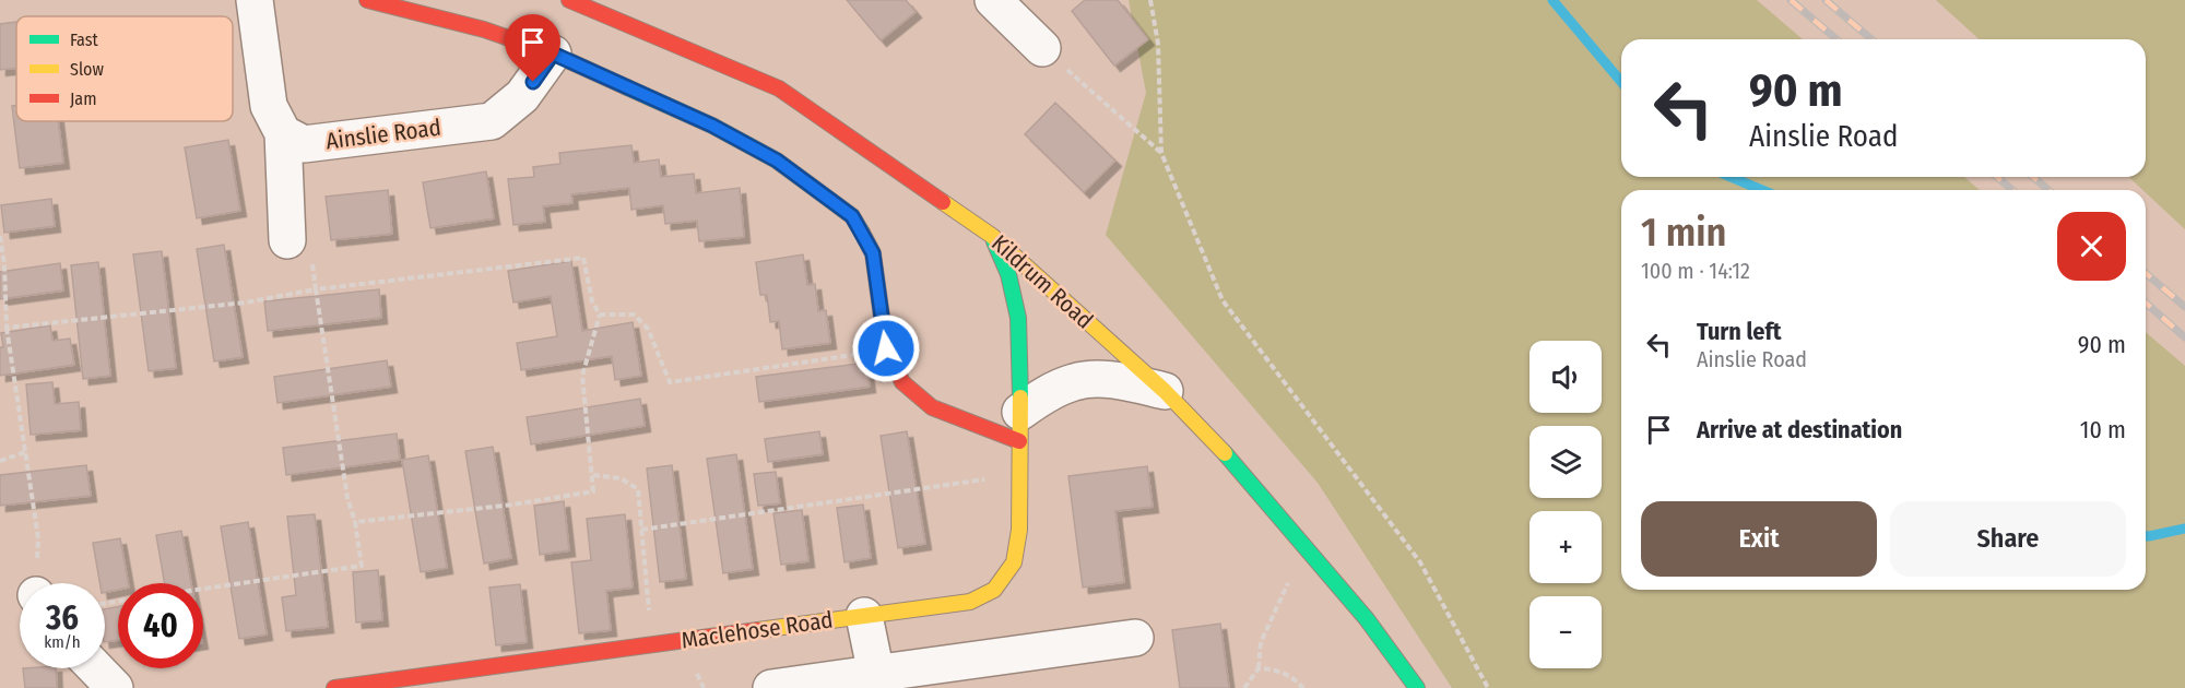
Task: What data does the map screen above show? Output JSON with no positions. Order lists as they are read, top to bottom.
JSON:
{
  "streets": {
    "street": ["Ainslie Road", "Kildrum Road", "Maclehose Road"]
  },
  "crossings": [
    ["Kildrum Road", "Maclehose Road"]
  ],
  "legend": ["Fast", "Slow", "Jam"],
  "page": {
    "turn": ["90 m", "Ainslie Road"],
    "heading": ["1 min", "100 m · 14:12"],
    "list": [
      {
        "name": "Turn left",
        "note": "Ainslie Road",
        "value": "90 m"
      },
      {
        "name": "Arrive at destination",
        "value": "10 m"
      }
    ],
    "map_buttons": ["+", "−"],
    "buttons": ["Exit", "Share"],
    "speed": "36 km/h",
    "limit": "40"
  }
}
